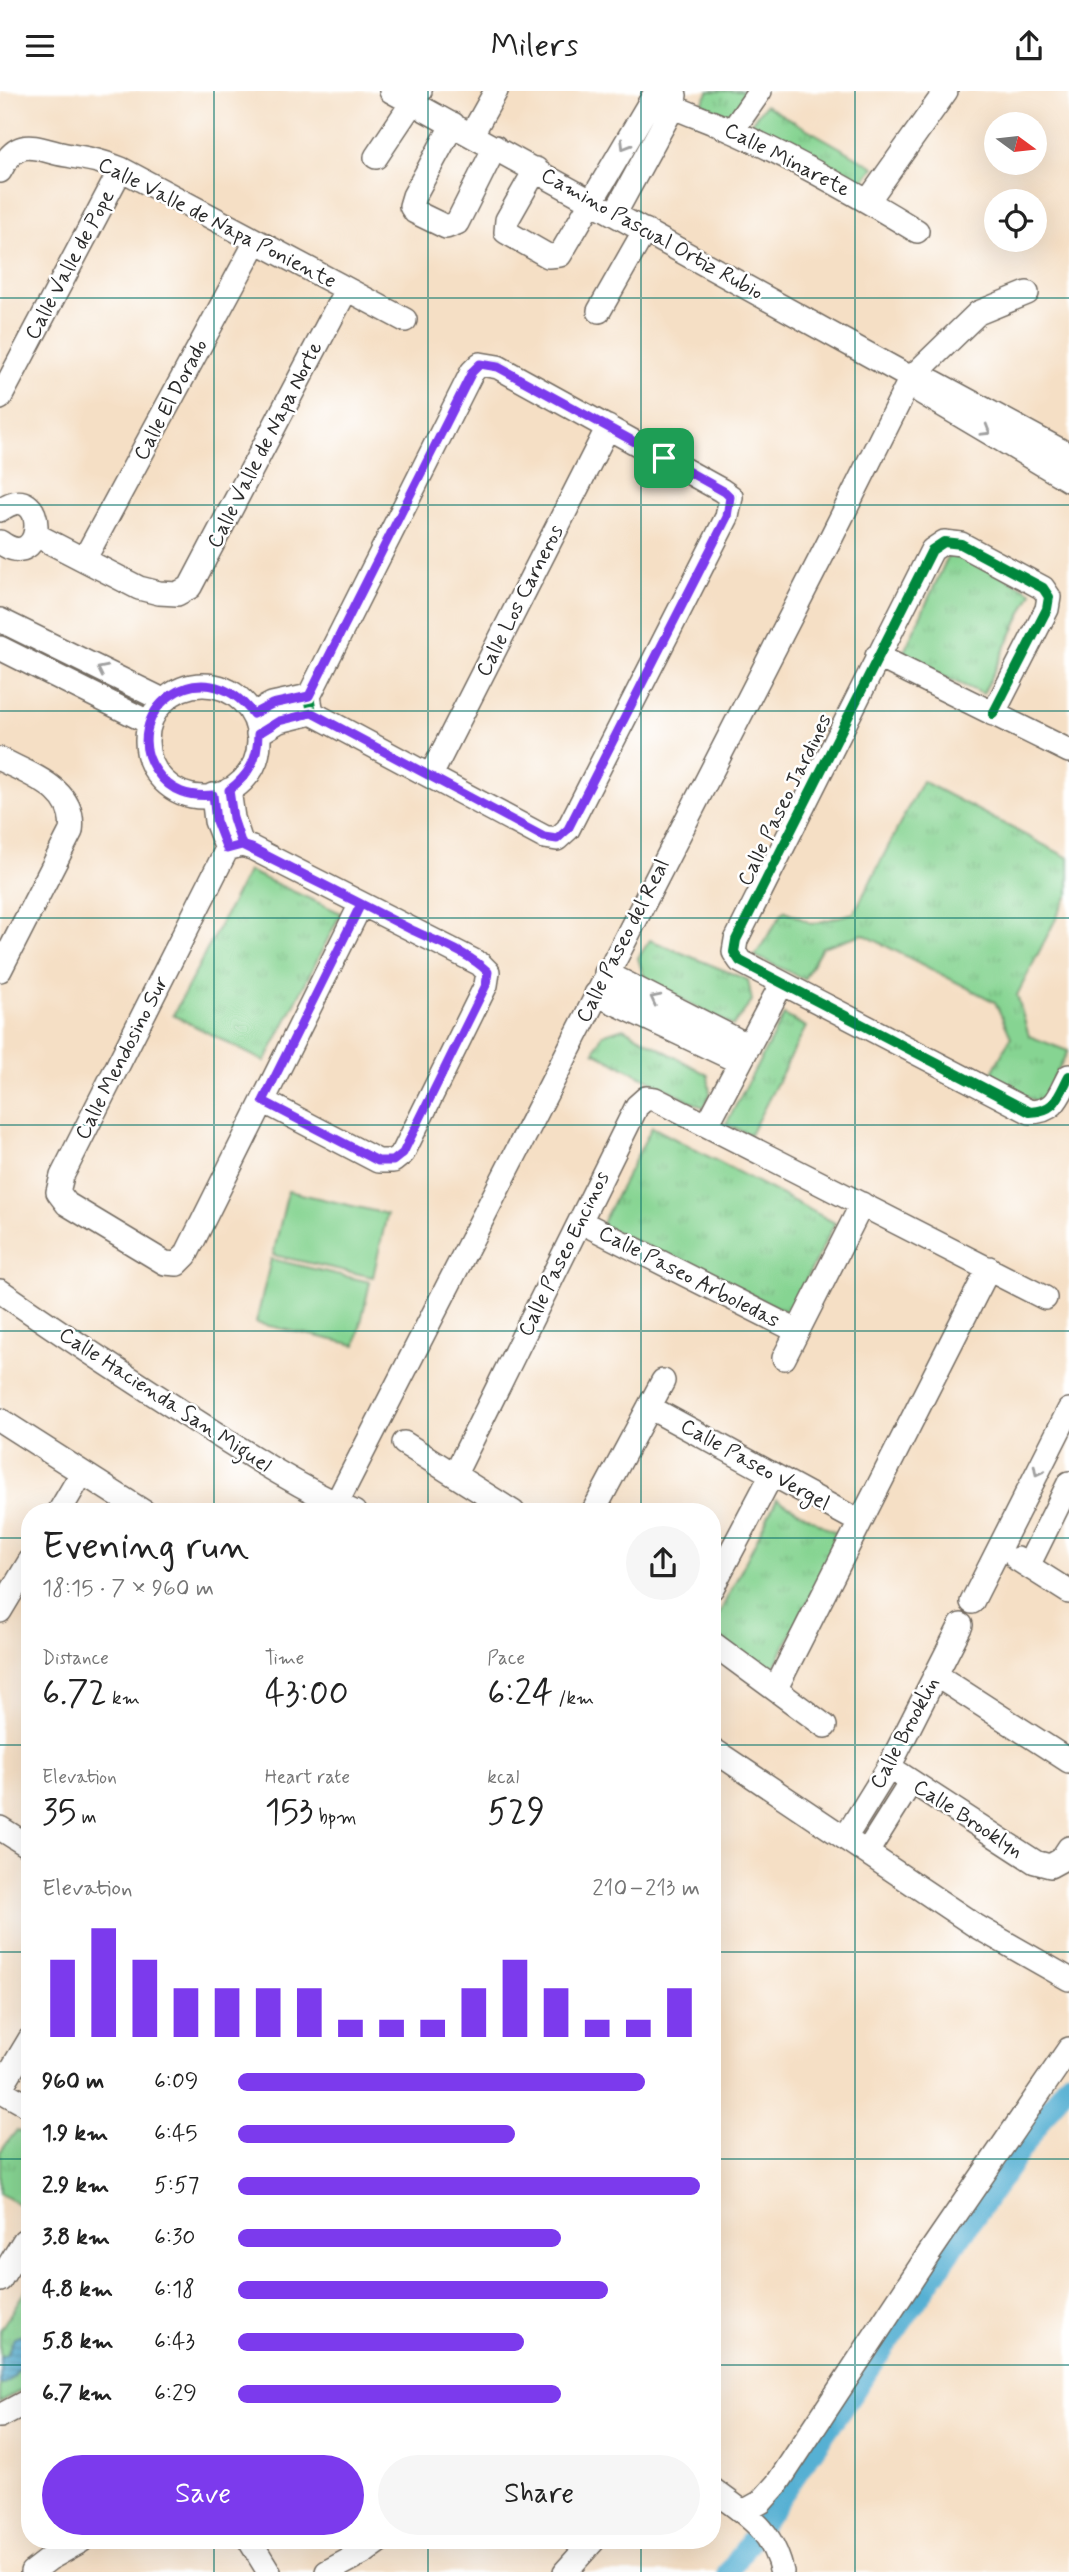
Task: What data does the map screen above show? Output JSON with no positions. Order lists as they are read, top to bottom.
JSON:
{
  "streets": {
    "street": [
      "Calle Minarete",
      "Calle Valle de Napa Poniente",
      "Camino Pascual Ortiz Rubio",
      "Calle Valle de Pope",
      "Calle El Dorado",
      "Calle Valle de Napa Norte",
      "Calle Los Carneros",
      "Calle Paseo Jardines",
      "Calle Paseo del Real",
      "Calle Mendosino Sur",
      "Calle Paseo Encinos",
      "Calle Paseo Arboledas",
      "Calle Hacienda San Miguel",
      "Calle Paseo Vergel",
      "Calle Brooklin",
      "Calle Brooklyn"
    ]
  },
  "crossings": [
    ["Calle Valle de Napa Poniente", "Calle Valle de Pope"],
    ["Calle Valle de Napa Poniente", "Calle El Dorado"],
    ["Calle Valle de Napa Poniente", "Calle Valle de Napa Norte"],
    ["Camino Pascual Ortiz Rubio", "Calle Paseo del Real"],
    ["Calle El Dorado", "Calle Valle de Napa Norte"],
    ["Calle Paseo Encinos", "Calle Paseo Arboledas"],
    ["Calle Brooklin", "Calle Brooklyn"]
  ],
  "north": "right",
  "page": {
    "header": "Milers",
    "heading": ["Evening run", "18:15 · 7 × 960 m"],
    "stats": [
      ["Distance", "6.72 km"],
      ["Time", "43:00"],
      ["Pace", "6:24 /km"],
      ["Elevation", "35 m"],
      ["Heart rate", "153 bpm"],
      ["kcal", "529"]
    ],
    "chart": ["Elevation", "210–213 m"],
    "list": [
      {
        "name": "960 m",
        "note": "6:09"
      },
      {
        "name": "1.9 km",
        "note": "6:45"
      },
      {
        "name": "2.9 km",
        "note": "5:57"
      },
      {
        "name": "3.8 km",
        "note": "6:30"
      },
      {
        "name": "4.8 km",
        "note": "6:18"
      },
      {
        "name": "5.8 km",
        "note": "6:43"
      },
      {
        "name": "6.7 km",
        "note": "6:29"
      }
    ],
    "buttons": ["Save", "Share"]
  }
}
